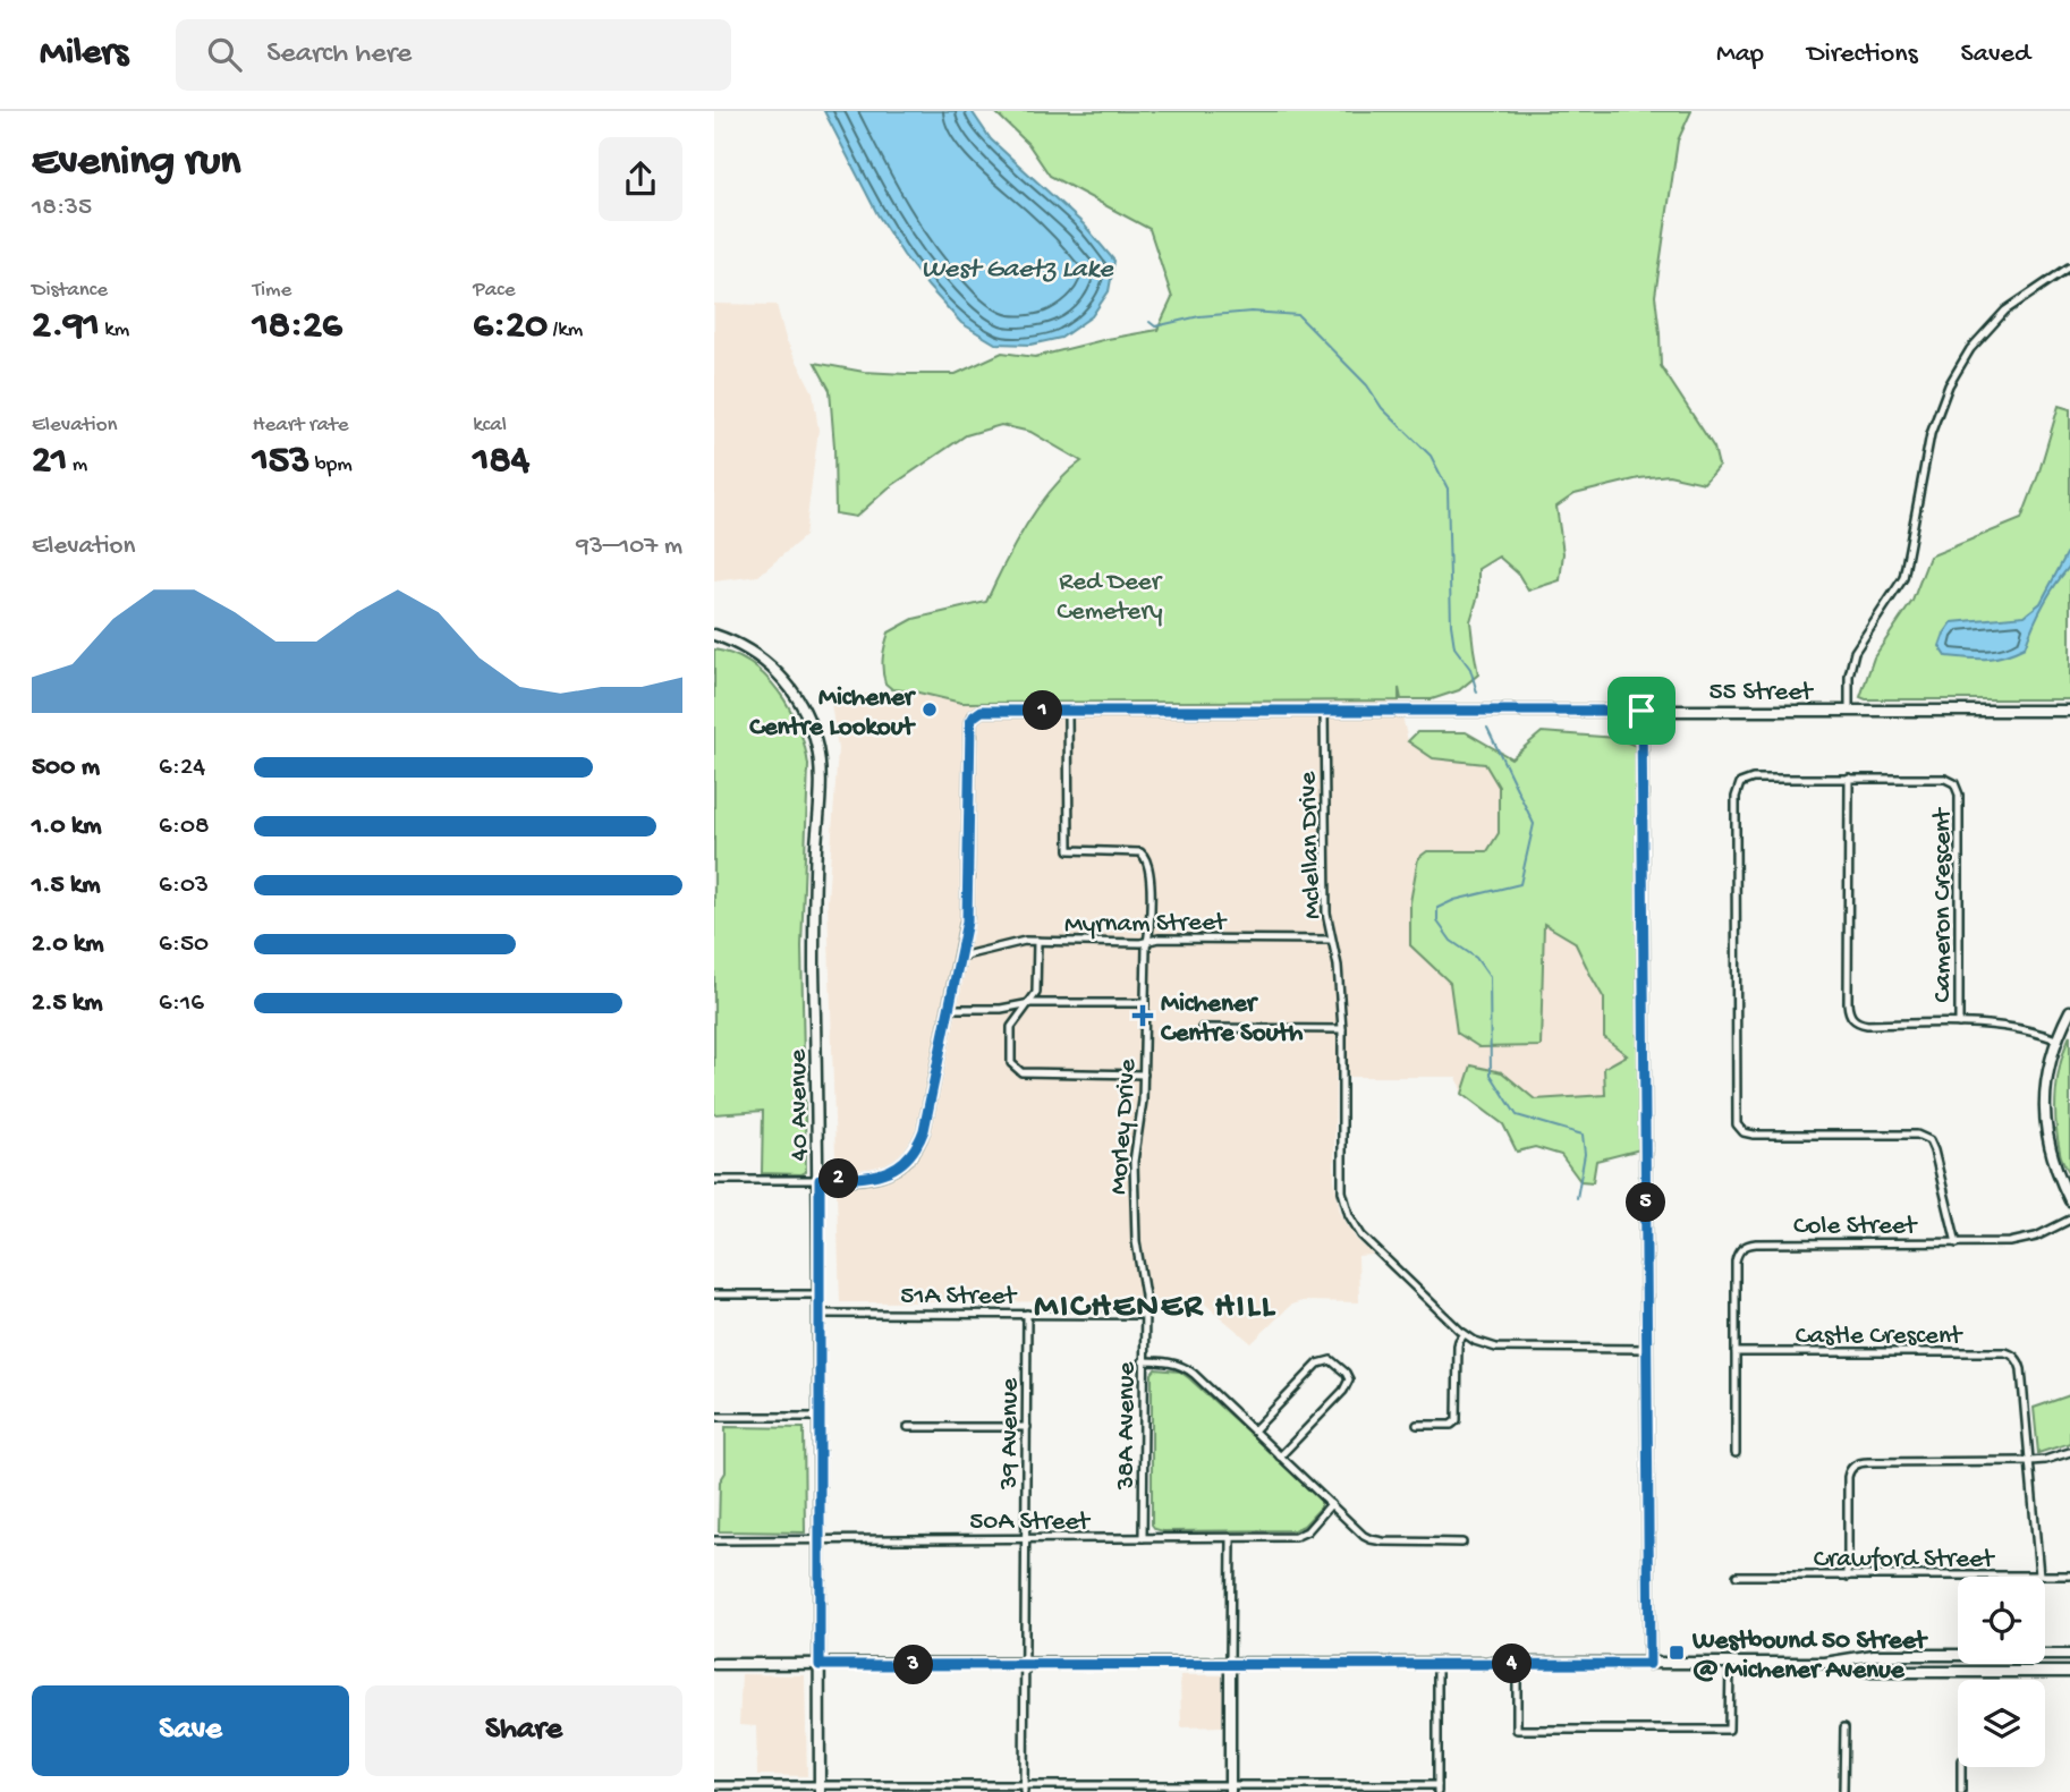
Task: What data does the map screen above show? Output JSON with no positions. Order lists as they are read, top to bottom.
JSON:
{
  "streets": {
    "street": [
      "55 Street",
      "Mclellan Drive",
      "Cameron Crescent",
      "Myrnam Street",
      "40 Avenue",
      "Morley Drive",
      "Cole Street",
      "51A Street",
      "Castle Crescent",
      "38A Avenue",
      "39 Avenue",
      "50A Street",
      "Crawford Street"
    ]
  },
  "crossings": [
    ["55 Street", "Mclellan Drive"],
    ["55 Street", "Myrnam Street"],
    ["55 Street", "Morley Drive"],
    ["Mclellan Drive", "Myrnam Street"],
    ["Cameron Crescent", "Cole Street"],
    ["Myrnam Street", "Morley Drive"],
    ["40 Avenue", "51A Street"],
    ["40 Avenue", "50A Street"],
    ["Morley Drive", "51A Street"],
    ["Morley Drive", "38A Avenue"],
    ["Cole Street", "Castle Crescent"],
    ["51A Street", "38A Avenue"],
    ["51A Street", "39 Avenue"],
    ["38A Avenue", "50A Street"],
    ["39 Avenue", "50A Street"]
  ],
  "districts": ["MICHENER HILL"],
  "water": ["West Gaetz Lake"],
  "parks": ["Red Deer Cemetery"],
  "places": {
    "other": ["Michener Centre Lookout"],
    "health": ["Michener Centre South"],
    "transit": ["Westbound 50 Street @ Michener Avenue"]
  },
  "page": {
    "header": "Milers",
    "search": "Search here",
    "nav": ["Map", "Directions", "Saved"],
    "heading": ["Evening run", "18:35"],
    "stats": [
      ["Distance", "2.91 km"],
      ["Time", "18:26"],
      ["Pace", "6:20 /km"],
      ["Elevation", "21 m"],
      ["Heart rate", "153 bpm"],
      ["kcal", "184"]
    ],
    "chart": ["Elevation", "93–107 m"],
    "pins": [
      "1",
      "2",
      "5",
      "4",
      "3"
    ],
    "list": [
      {
        "name": "500 m",
        "note": "6:24"
      },
      {
        "name": "1.0 km",
        "note": "6:08"
      },
      {
        "name": "1.5 km",
        "note": "6:03"
      },
      {
        "name": "2.0 km",
        "note": "6:50"
      },
      {
        "name": "2.5 km",
        "note": "6:16"
      }
    ],
    "buttons": ["Save", "Share"]
  }
}
